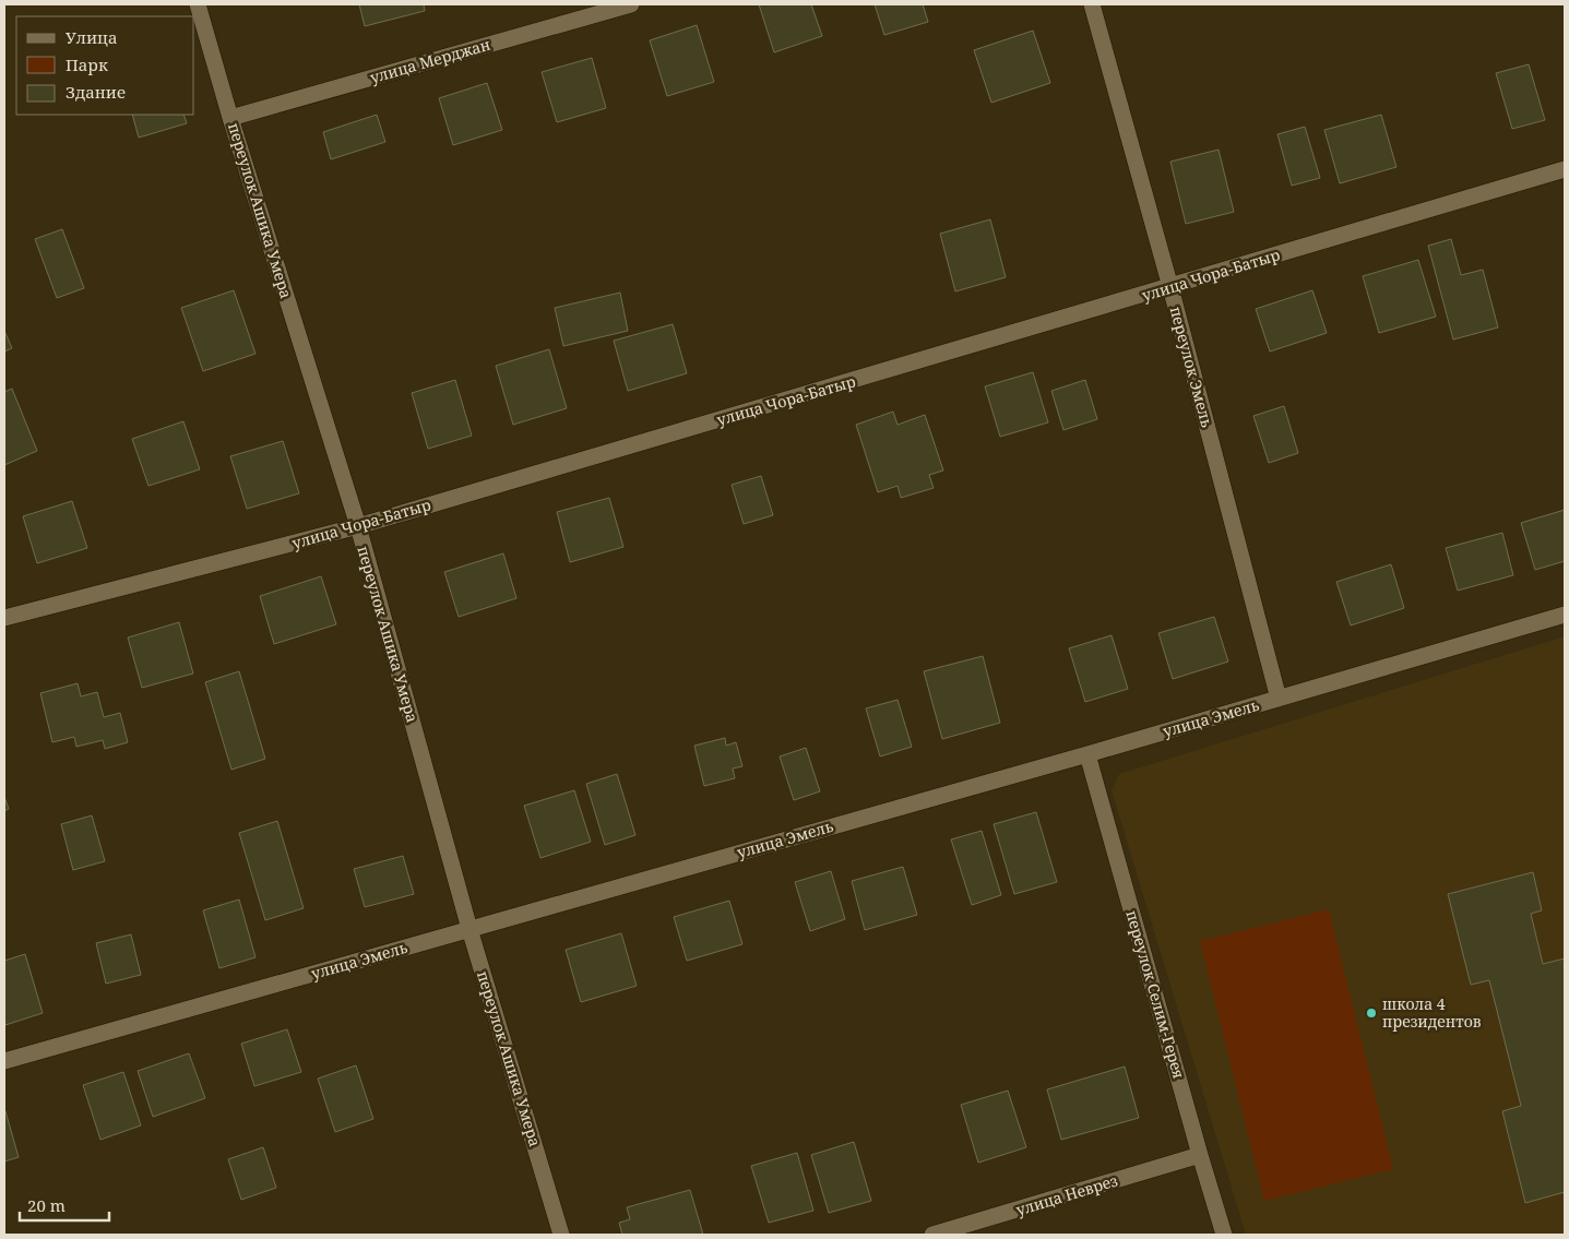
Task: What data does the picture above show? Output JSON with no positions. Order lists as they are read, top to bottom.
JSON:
{
  "streets": {
    "street": [
      "улица Мерджан",
      "переулок Ашика Умера",
      "улица Чора-Батыр",
      "переулок Эмель",
      "улица Эмель",
      "переулок Селим-Герея",
      "улица Неврез"
    ]
  },
  "crossings": [
    ["улица Мерджан", "переулок Ашика Умера"],
    ["переулок Ашика Умера", "улица Чора-Батыр"],
    ["переулок Ашика Умера", "улица Эмель"],
    ["улица Чора-Батыр", "переулок Эмель"],
    ["переулок Эмель", "улица Эмель"],
    ["улица Эмель", "переулок Селим-Герея"],
    ["переулок Селим-Герея", "улица Неврез"]
  ],
  "places": ["школа 4 президентов"],
  "legend": ["Улица", "Парк", "Здание"],
  "scale_bar": "20 m"
}
